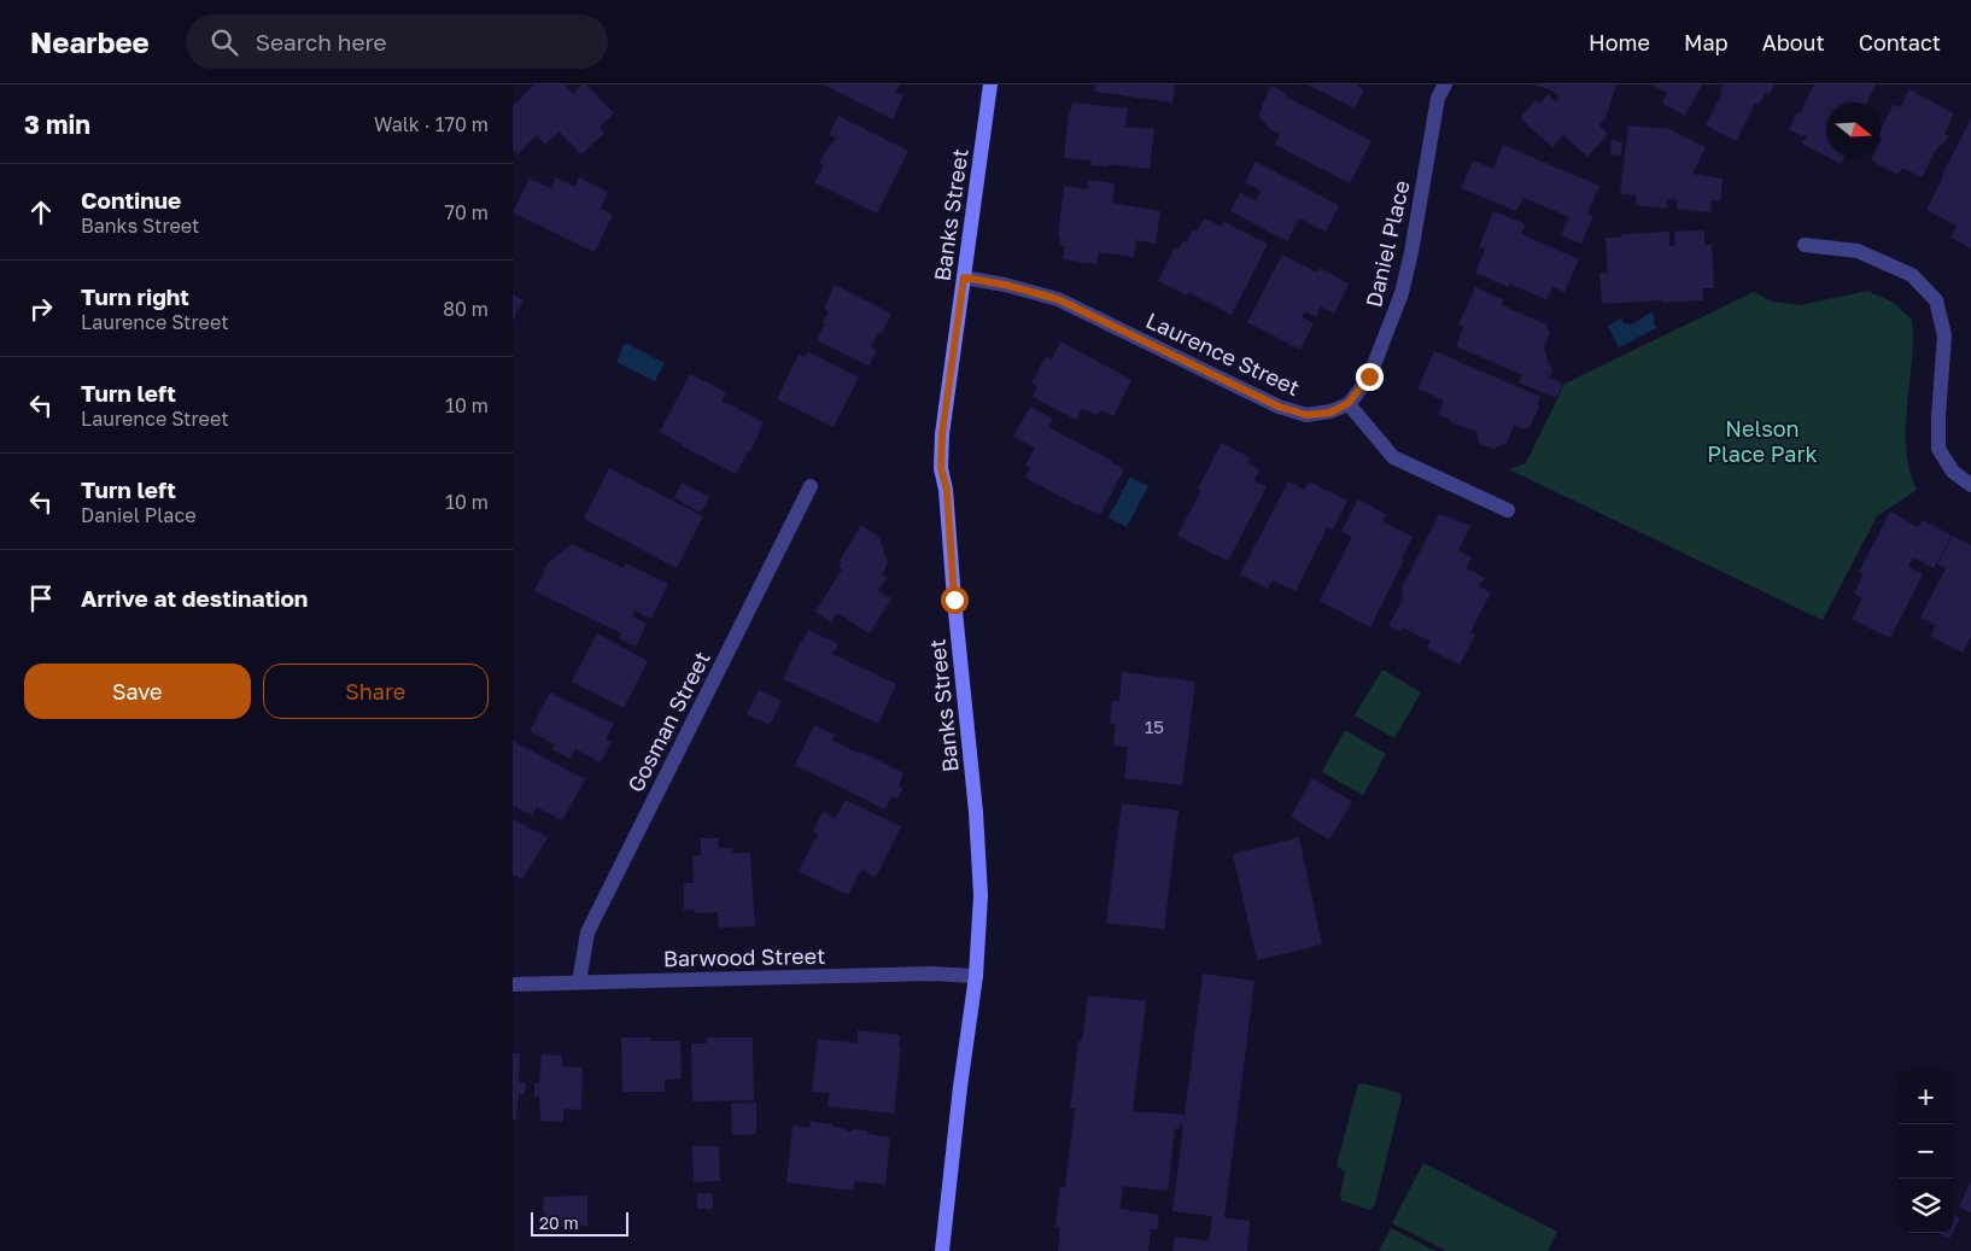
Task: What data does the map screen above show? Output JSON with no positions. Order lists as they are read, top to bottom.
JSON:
{
  "streets": {
    "main road": ["Banks Street"],
    "street": [
      "Daniel Place",
      "Laurence Street",
      "Gosman Street",
      "Barwood Street"
    ]
  },
  "crossings": [
    ["Banks Street", "Laurence Street"],
    ["Banks Street", "Barwood Street"],
    ["Daniel Place", "Laurence Street"],
    ["Gosman Street", "Barwood Street"]
  ],
  "parks": ["Nelson Place Park"],
  "house_numbers": ["15"],
  "scale_bar": "20 m",
  "north": "right",
  "page": {
    "header": "Nearbee",
    "search": "Search here",
    "nav": [
      "Home",
      "Map",
      "About",
      "Contact"
    ],
    "heading": ["3 min", "Walk · 170 m"],
    "list": [
      ["Continue", "Banks Street", "70 m"],
      ["Turn right", "Laurence Street", "80 m"],
      ["Turn left", "Laurence Street", "10 m"],
      ["Turn left", "Daniel Place", "10 m"],
      "Arrive at destination"
    ],
    "buttons": ["Save", "Share"],
    "map_buttons": ["+", "−"],
    "scale": "20 m"
  }
}
